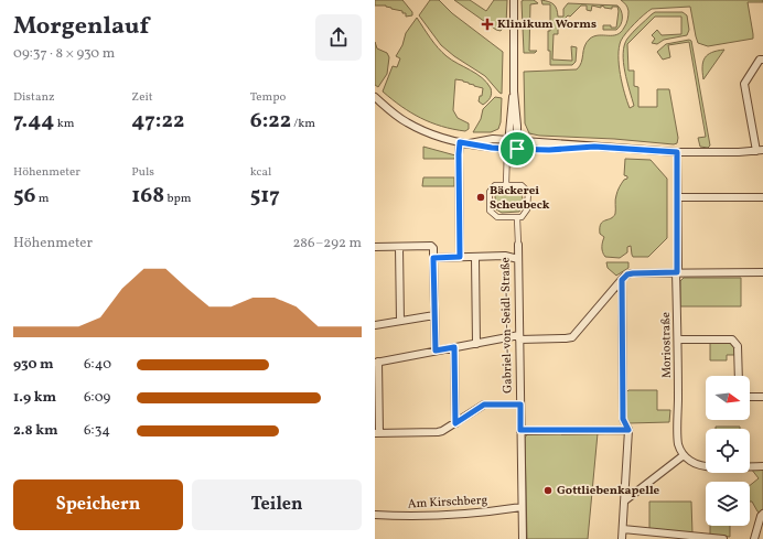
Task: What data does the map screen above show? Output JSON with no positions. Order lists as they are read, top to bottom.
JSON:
{
  "streets": {
    "street": ["Gabriel-von-Seidl-Straße", "Moriostraße", "Am Kirschberg"]
  },
  "crossings": [
    ["Gabriel-von-Seidl-Straße", "Am Kirschberg"]
  ],
  "places": {
    "health": ["Klinikum Worms"],
    "other": ["Bäckerei Scheubeck", "Gottliebenkapelle"]
  },
  "north": "right",
  "page": {
    "heading": ["Morgenlauf", "09:37 · 8 × 930 m"],
    "stats": [
      ["Distanz", "7.44 km"],
      ["Zeit", "47:22"],
      ["Tempo", "6:22 /km"],
      ["Höhenmeter", "56 m"],
      ["Puls", "168 bpm"],
      ["kcal", "517"]
    ],
    "chart": ["Höhenmeter", "286–292 m"],
    "list": [
      {
        "name": "930 m",
        "note": "6:40"
      },
      {
        "name": "1.9 km",
        "note": "6:09"
      },
      {
        "name": "2.8 km",
        "note": "6:34"
      }
    ],
    "buttons": ["Speichern", "Teilen"]
  }
}
